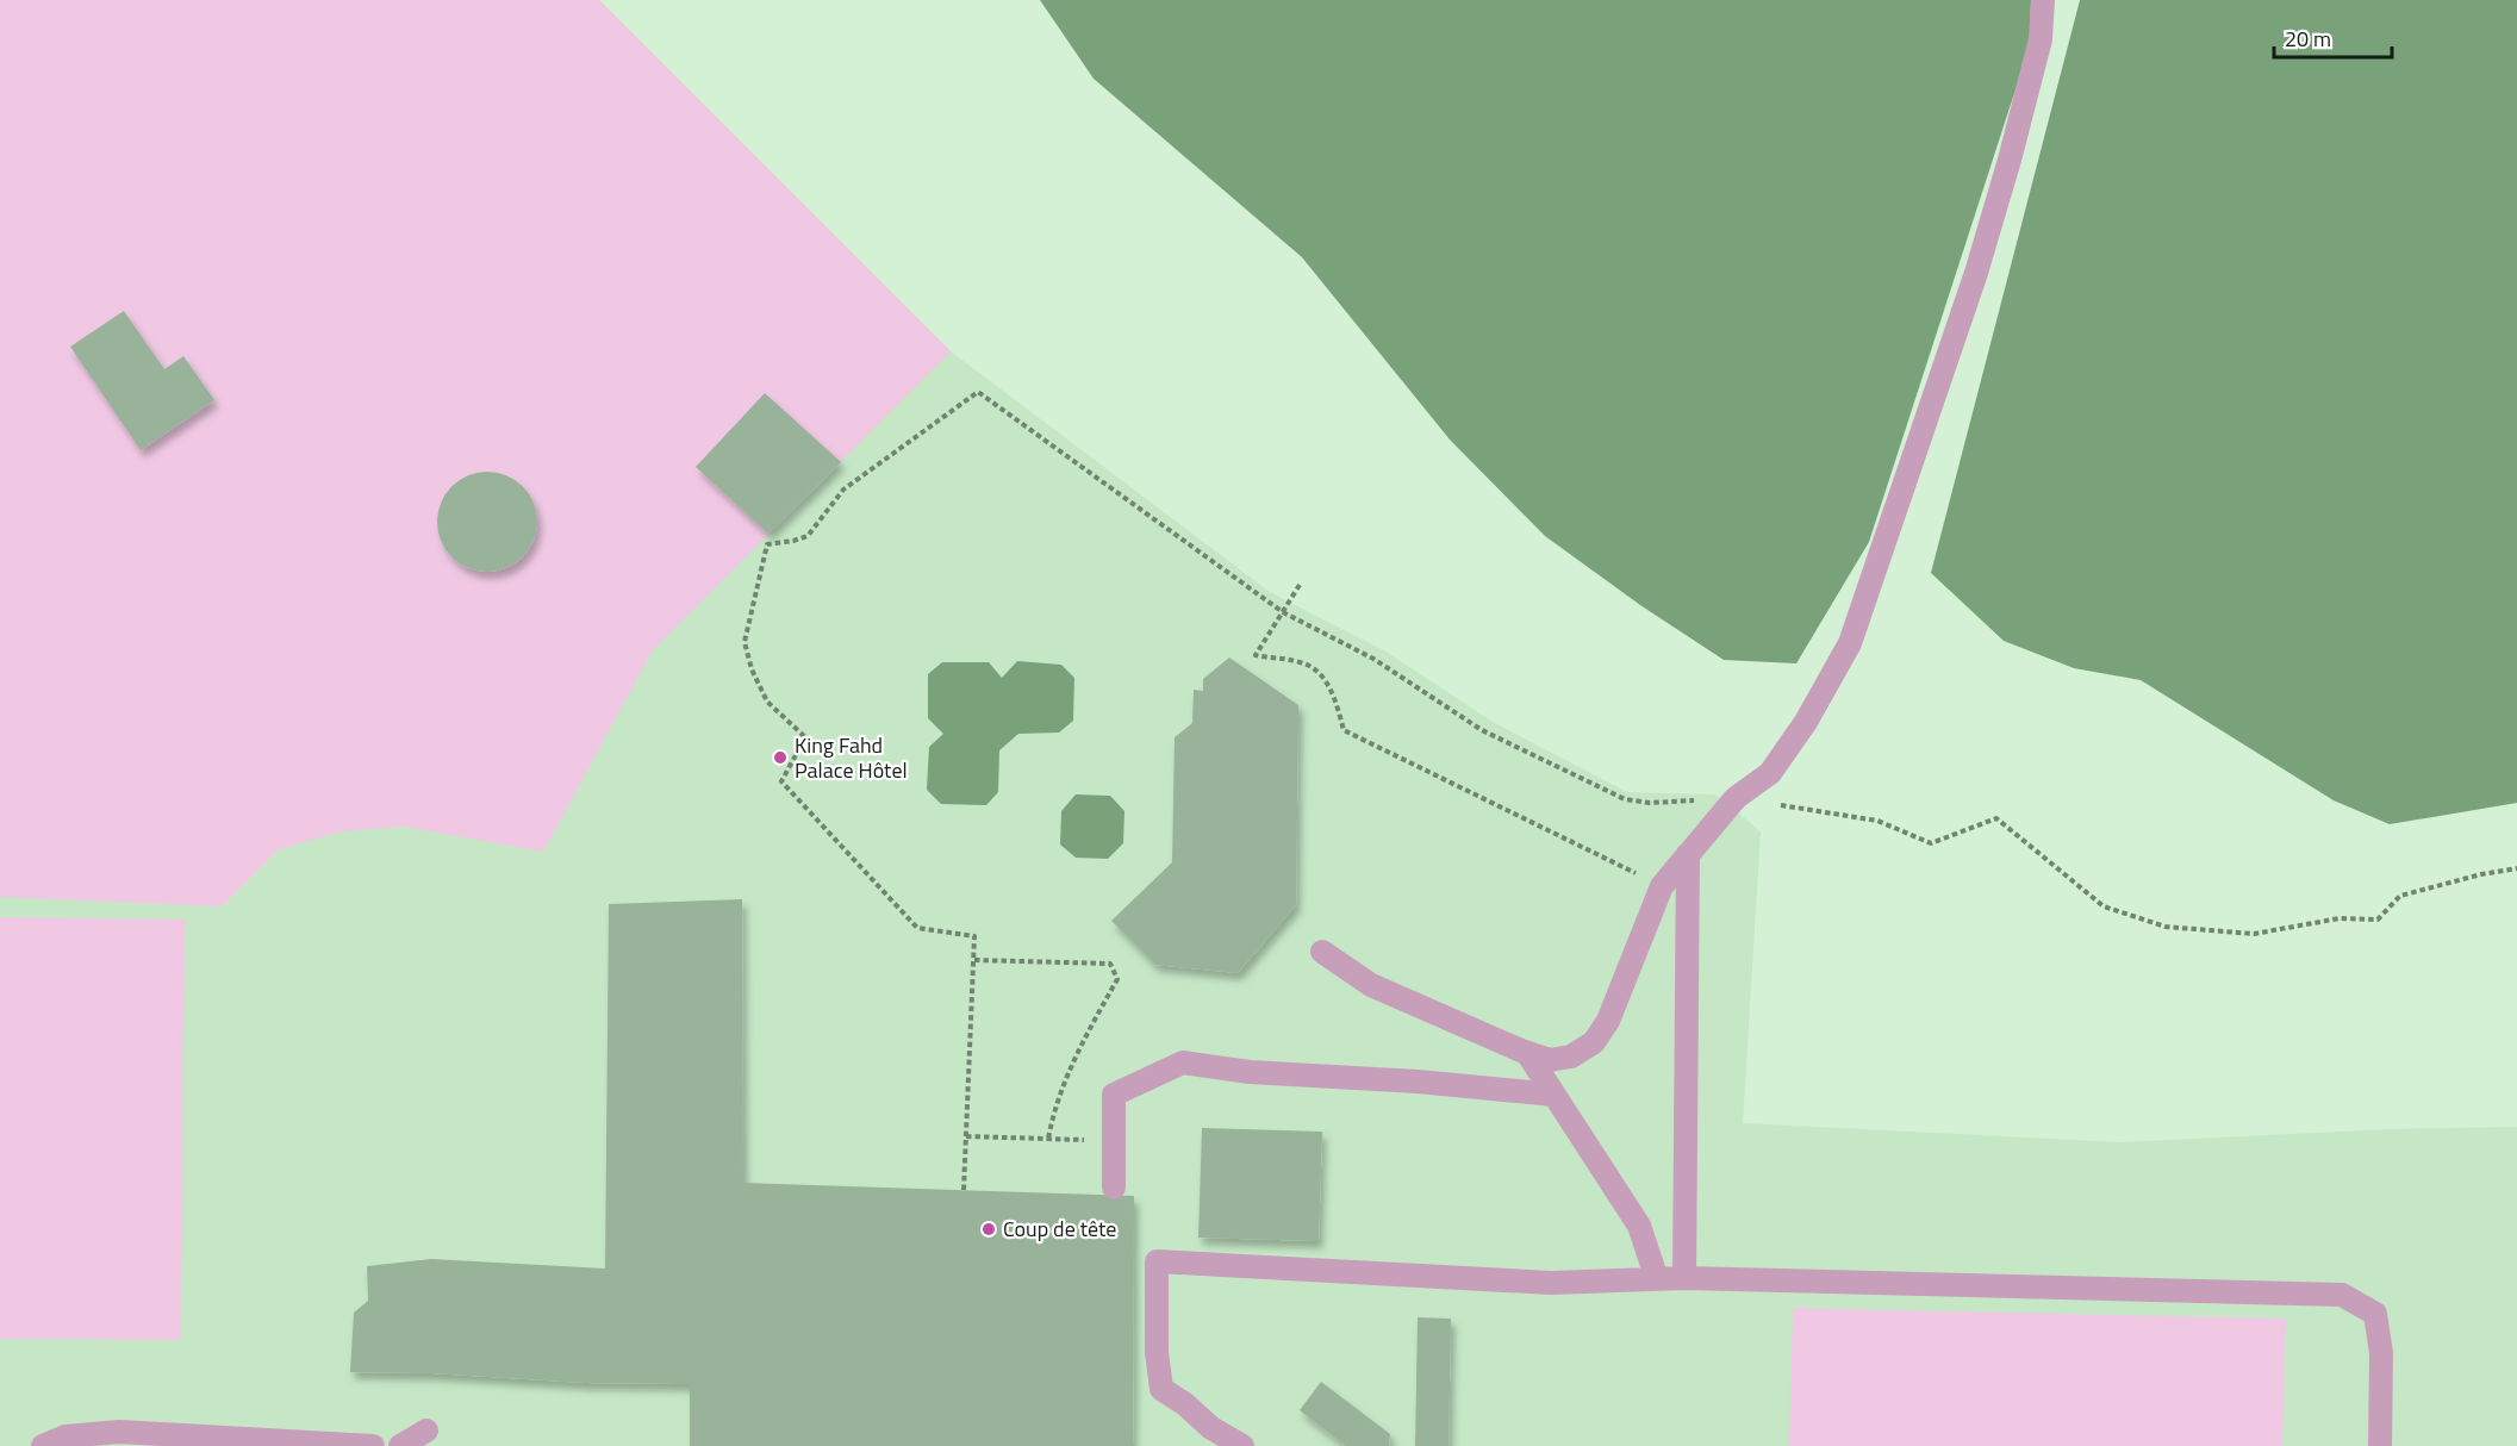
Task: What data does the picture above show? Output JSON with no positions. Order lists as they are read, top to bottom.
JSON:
{
  "places": ["King Fahd Palace Hôtel", "Coup de tête"],
  "scale_bar": "20 m"
}
